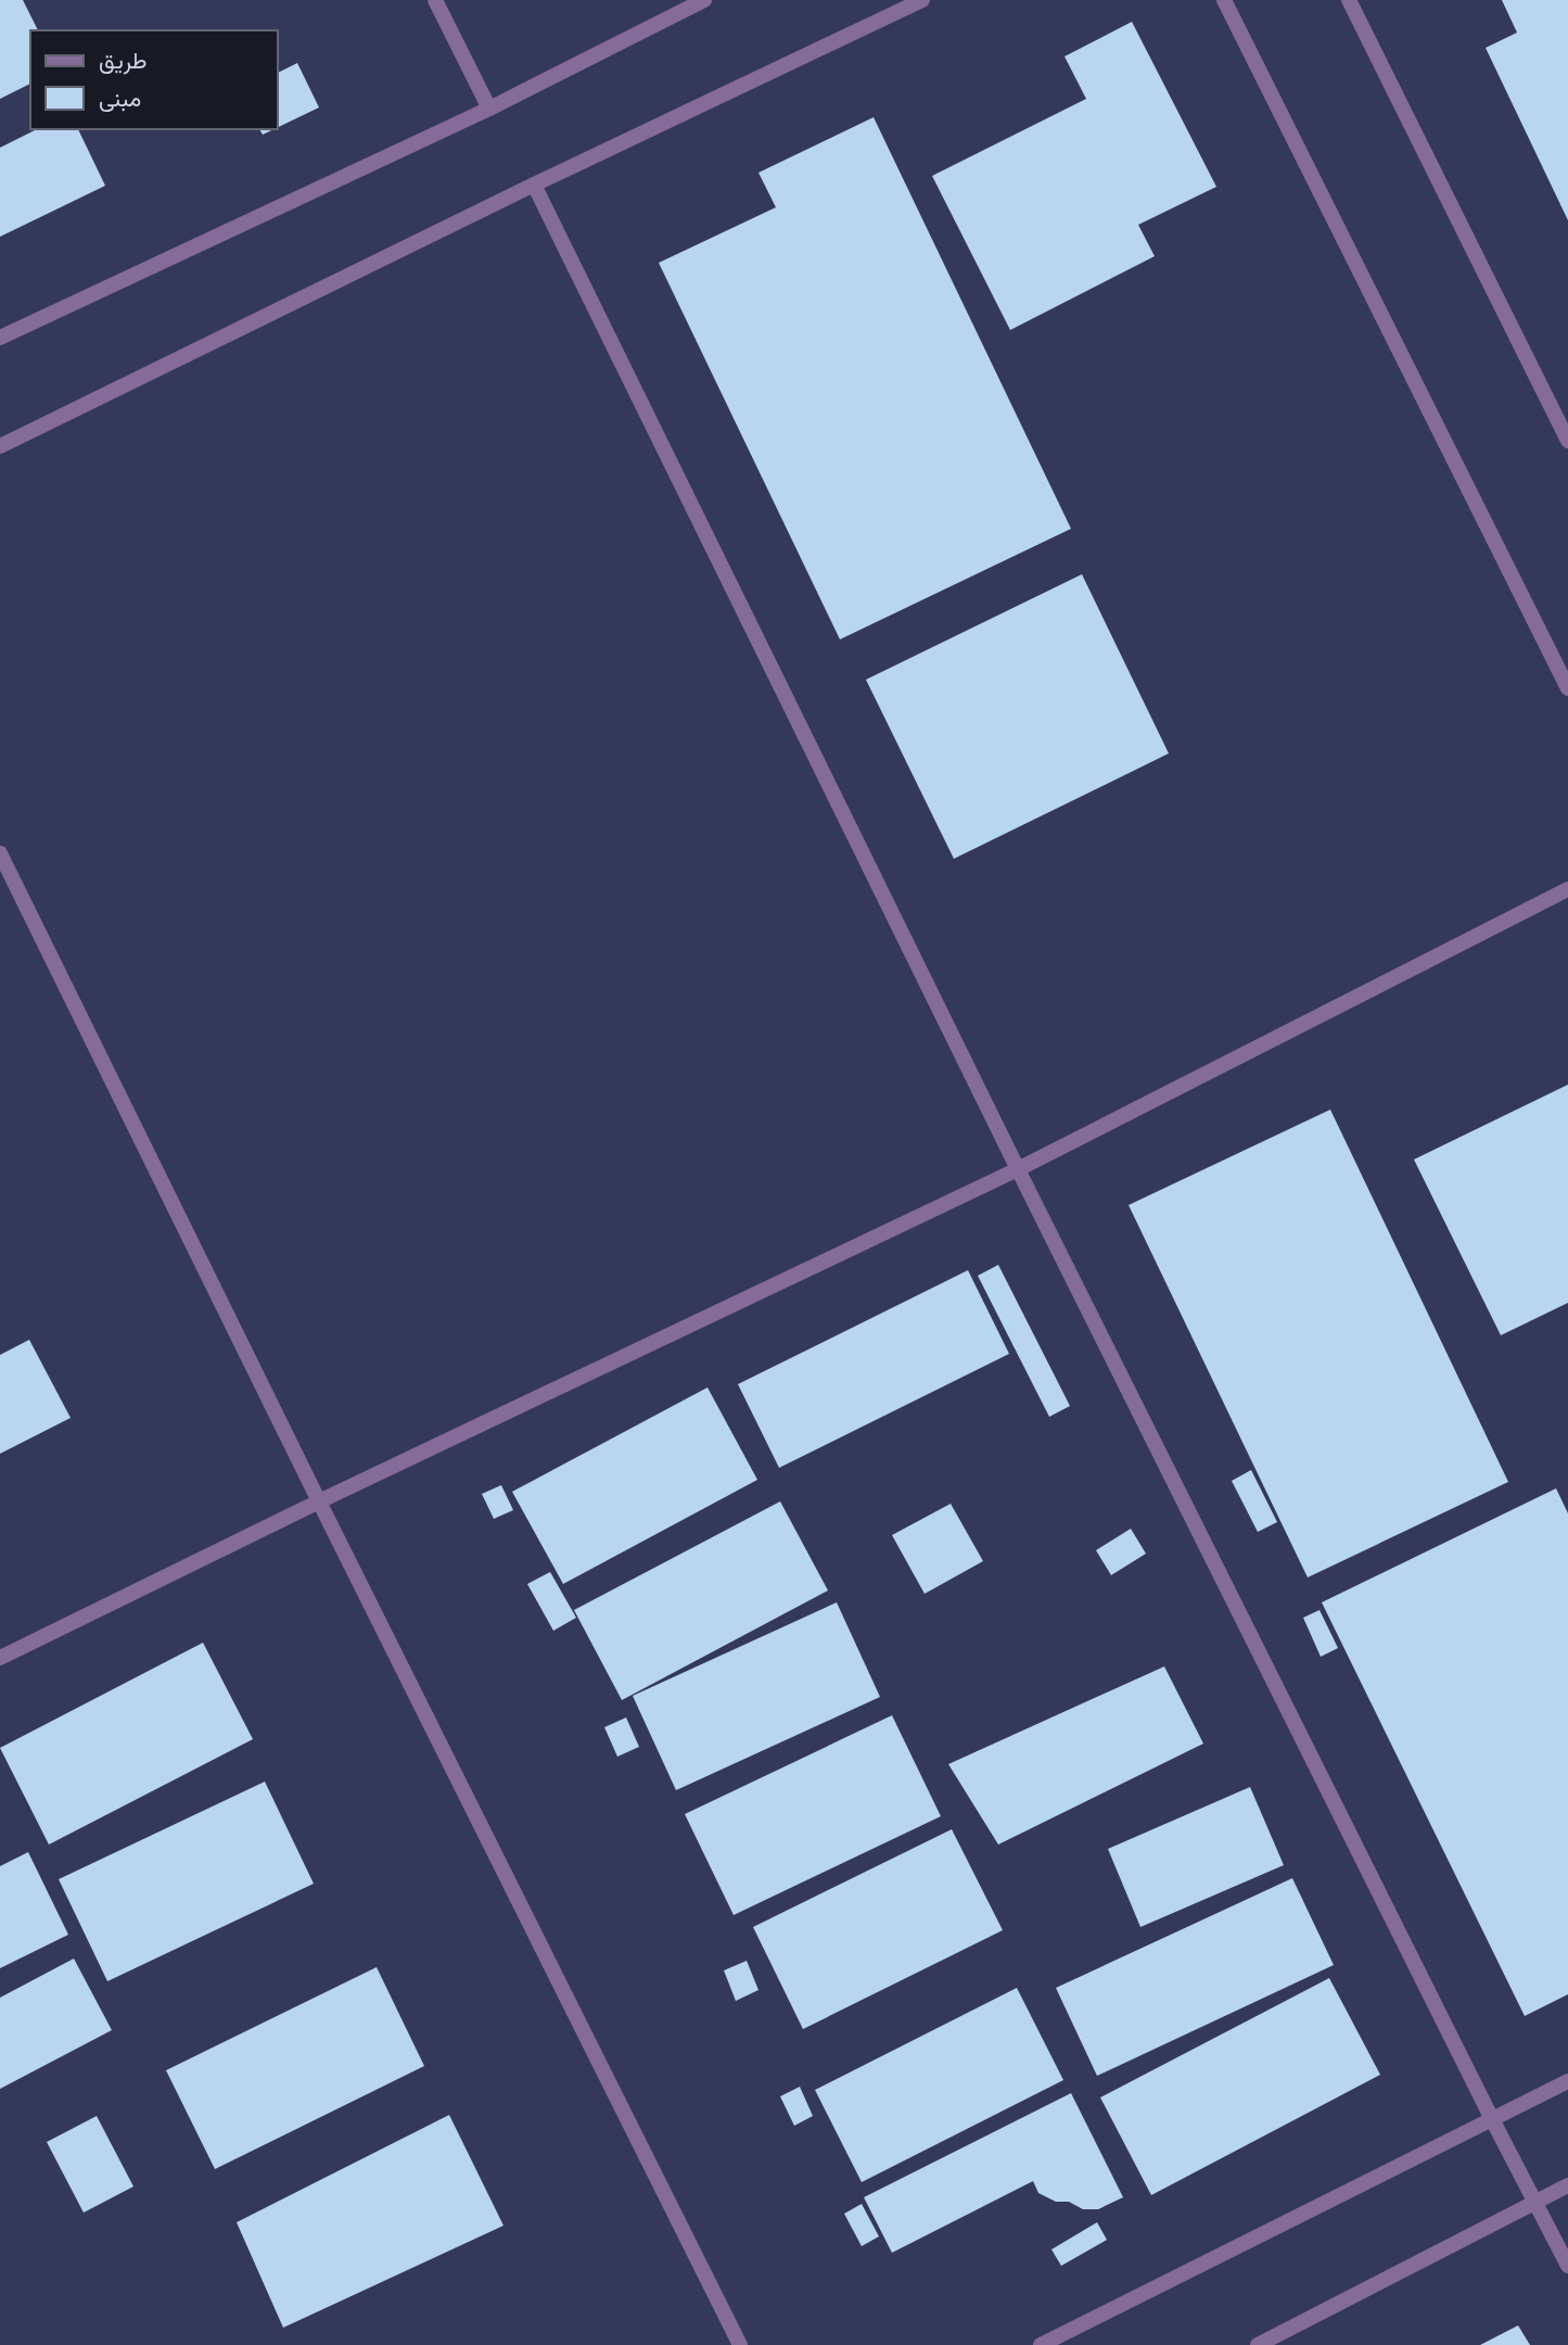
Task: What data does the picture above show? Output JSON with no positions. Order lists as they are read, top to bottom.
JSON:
{
  "legend": ["طريق", "مبنى"]
}
